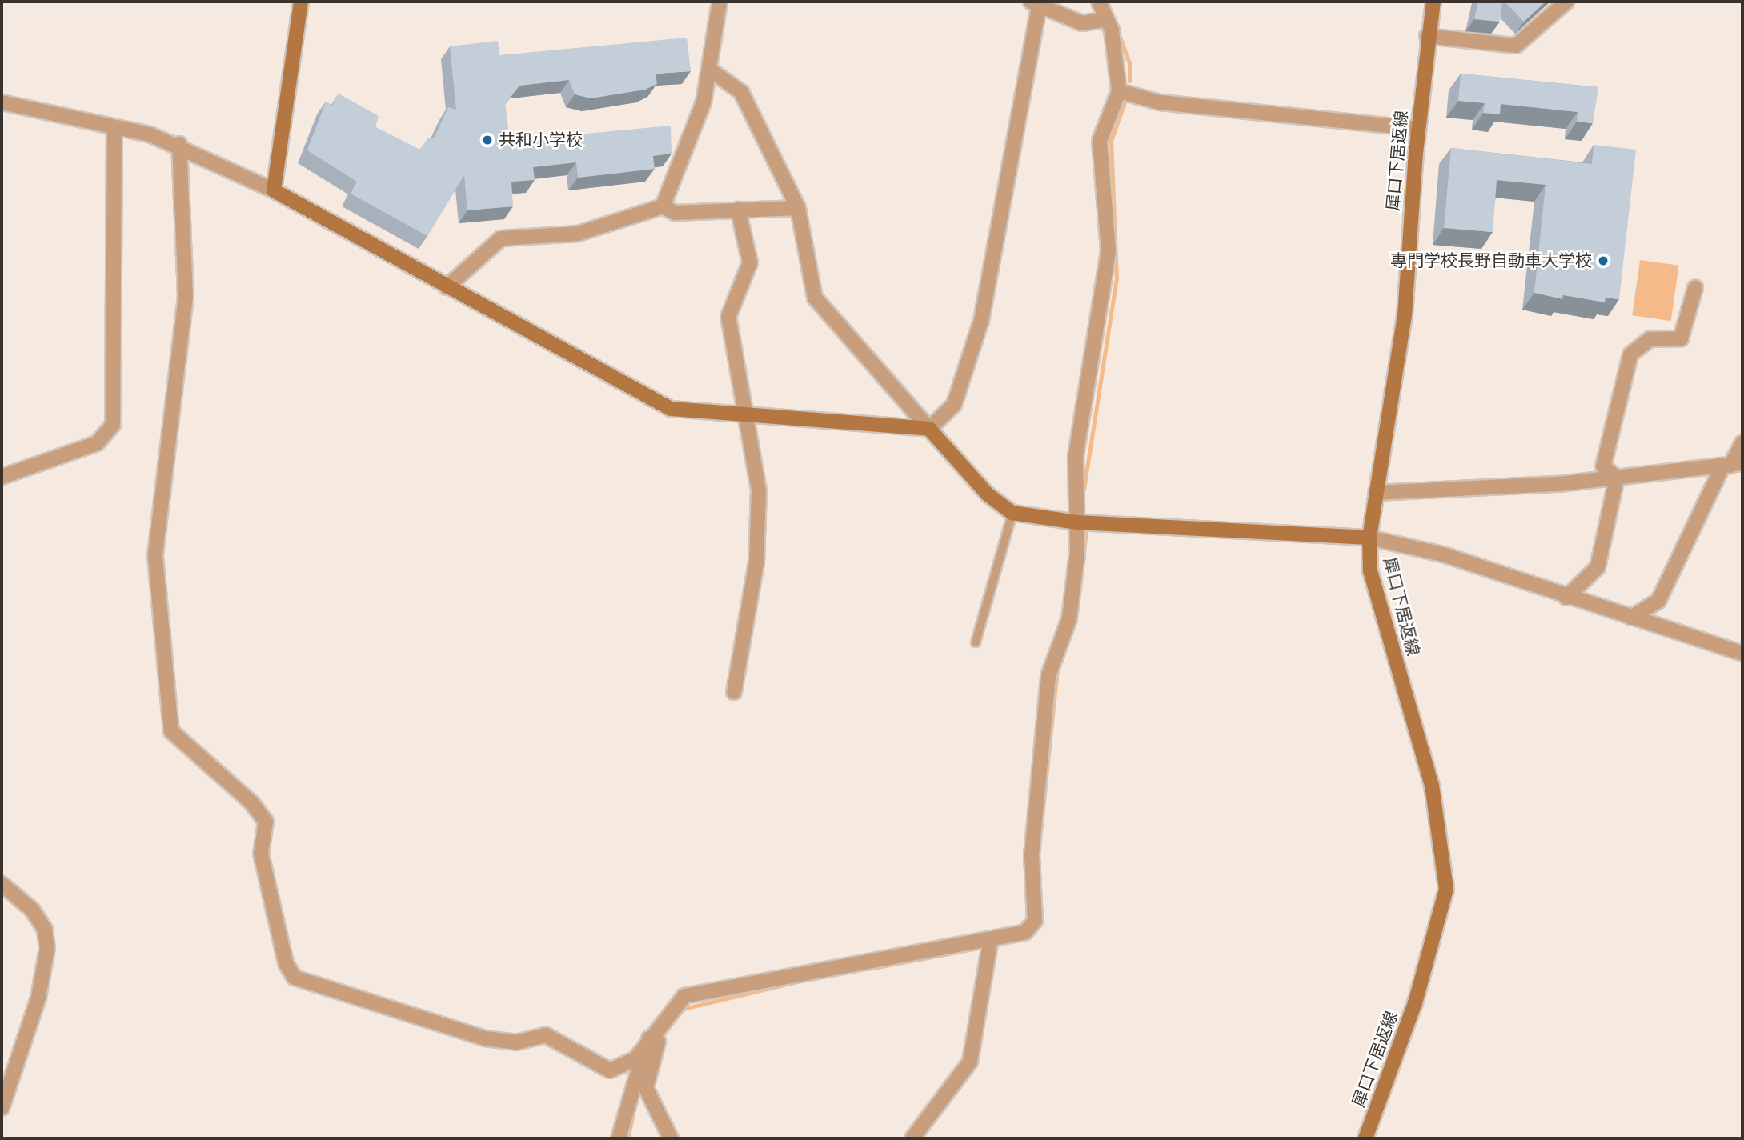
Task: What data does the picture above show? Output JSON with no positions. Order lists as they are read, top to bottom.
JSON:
{
  "streets": {
    "street": ["犀口下居返線"]
  },
  "places": ["共和小学校", "専門学校長野自動車大学校"]
}
